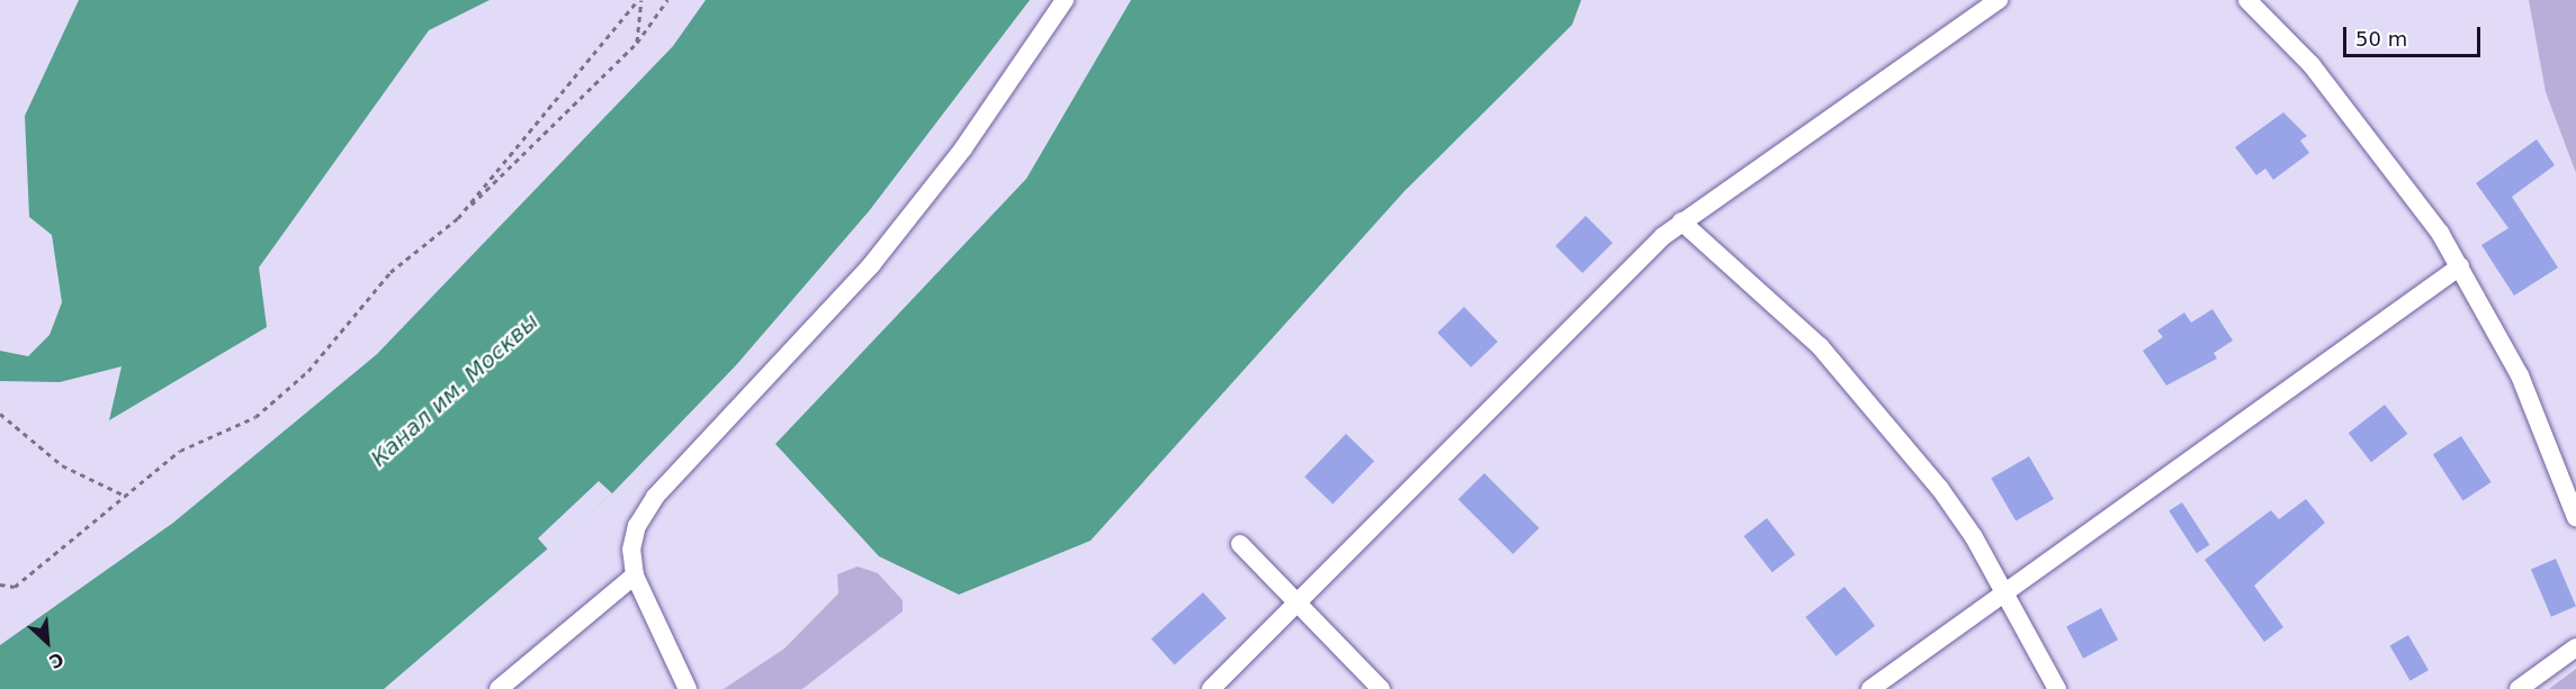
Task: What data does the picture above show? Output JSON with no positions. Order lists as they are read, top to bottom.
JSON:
{
  "water": ["Канал им. Москвы"],
  "scale_bar": "50 m",
  "north": "bottom right"
}
